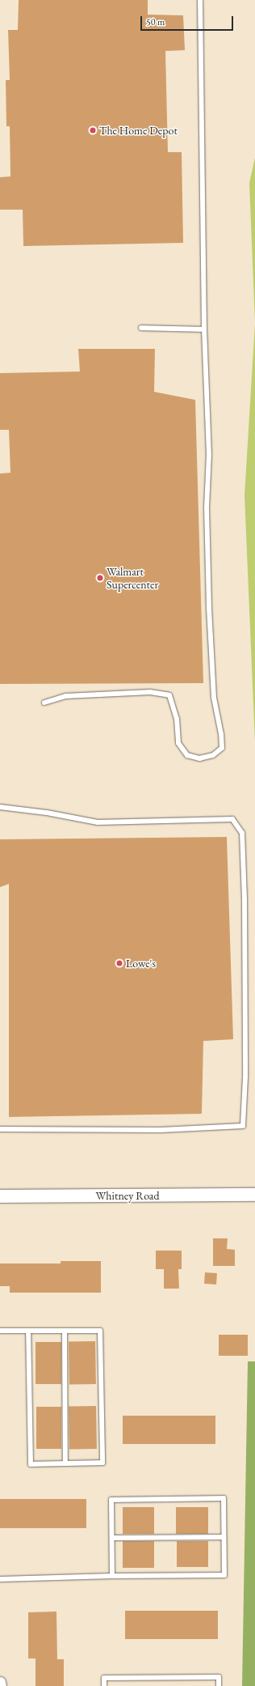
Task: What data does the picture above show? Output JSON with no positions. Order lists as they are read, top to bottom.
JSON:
{
  "streets": {
    "street": ["Whitney Road"]
  },
  "places": ["The Home Depot", "Walmart Supercenter", "Lowe's"],
  "scale_bar": "50 m"
}
